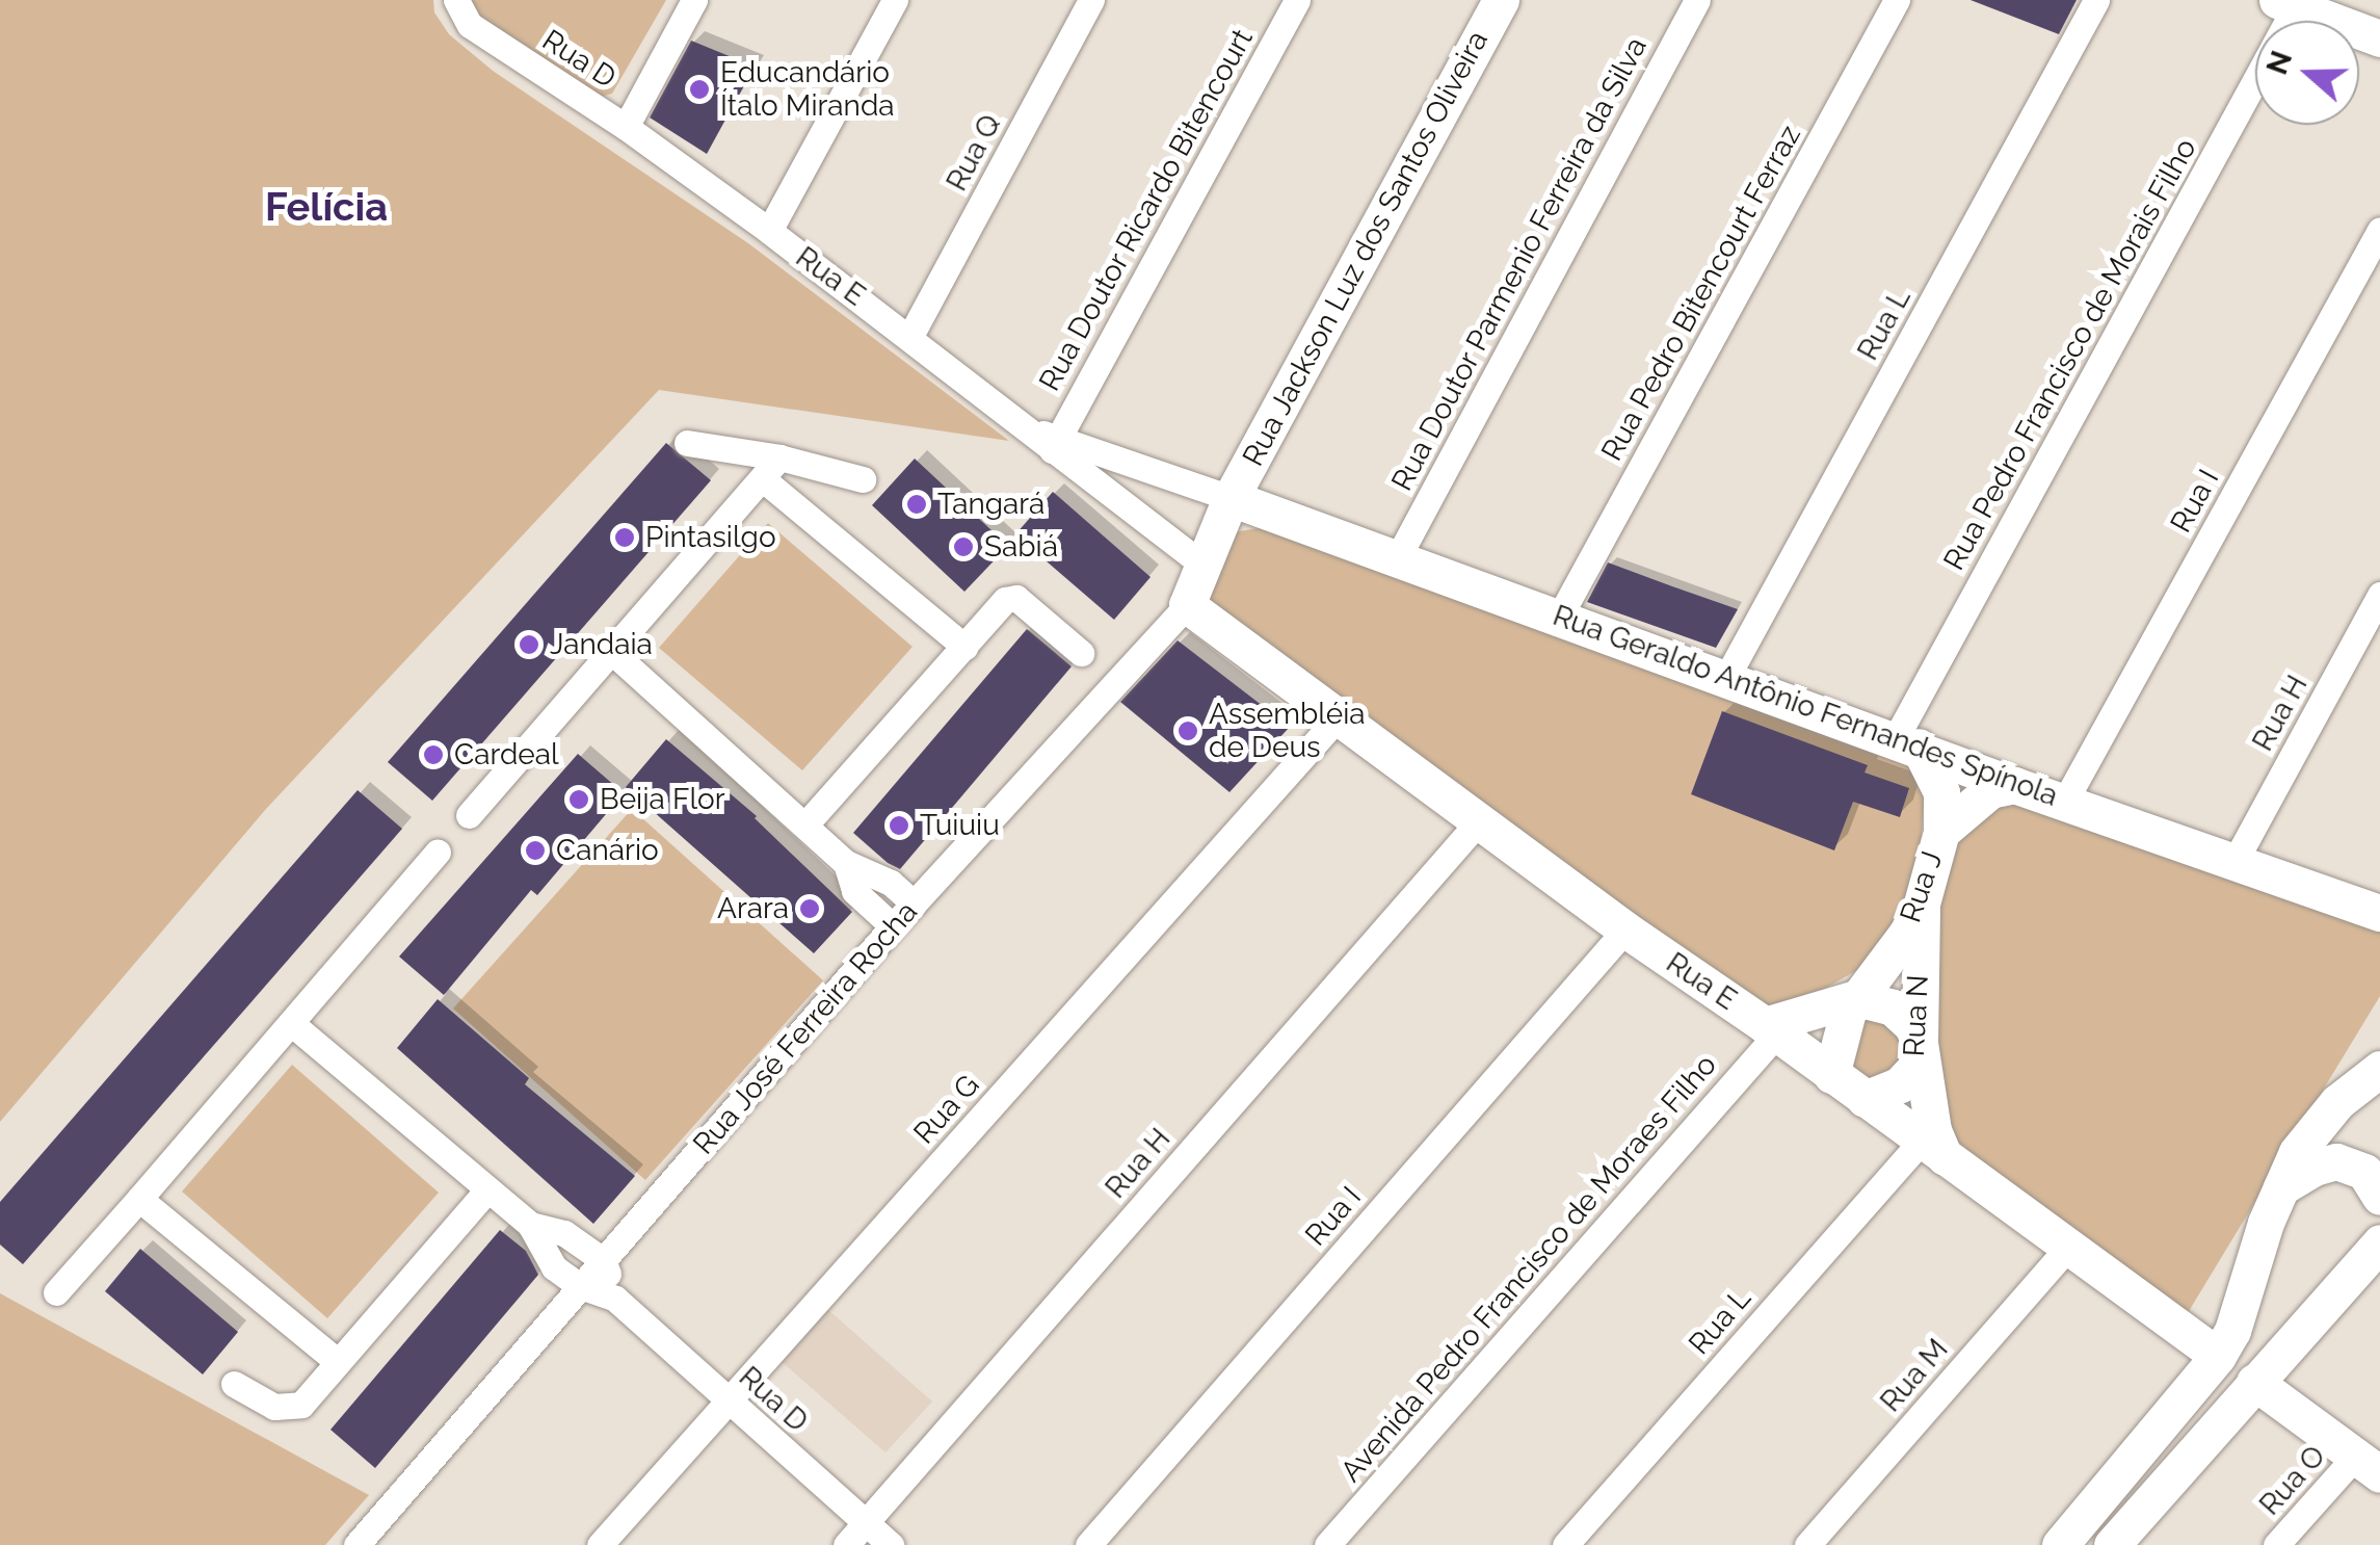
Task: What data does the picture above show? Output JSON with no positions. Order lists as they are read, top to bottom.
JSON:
{
  "streets": {
    "street": [
      "Rua D",
      "Rua Q",
      "Rua Doutor Ricardo Bitencourt",
      "Rua Jackson Luz dos Santos Oliveira",
      "Rua Doutor Parmenio Ferreira da Silva",
      "Rua E",
      "Rua Pedro Bitencourt Ferraz",
      "Rua L",
      "Rua Pedro Francisco de Morais Filho",
      "Rua I",
      "Rua Geraldo Antônio Fernandes Spínola",
      "Rua H",
      "Rua J",
      "Rua N",
      "Rua José Ferreira Rocha",
      "Rua G",
      "Avenida Pedro Francisco de Moraes Filho",
      "Rua M",
      "Rua O"
    ]
  },
  "crossings": [
    ["Rua D", "Rua E"],
    ["Rua D", "Rua H"],
    ["Rua D", "Rua José Ferreira Rocha"],
    ["Rua D", "Rua G"],
    ["Rua Q", "Rua E"],
    ["Rua Doutor Ricardo Bitencourt", "Rua E"],
    ["Rua Jackson Luz dos Santos Oliveira", "Rua Geraldo Antônio Fernandes Spínola"],
    ["Rua Jackson Luz dos Santos Oliveira", "Rua José Ferreira Rocha"],
    ["Rua Doutor Parmenio Ferreira da Silva", "Rua Geraldo Antônio Fernandes Spínola"],
    ["Rua E", "Rua L"],
    ["Rua E", "Rua I"],
    ["Rua E", "Rua H"],
    ["Rua E", "Rua J"],
    ["Rua E", "Rua N"],
    ["Rua E", "Rua José Ferreira Rocha"],
    ["Rua E", "Rua G"],
    ["Rua E", "Avenida Pedro Francisco de Moraes Filho"],
    ["Rua E", "Rua M"],
    ["Rua Pedro Bitencourt Ferraz", "Rua Geraldo Antônio Fernandes Spínola"],
    ["Rua L", "Rua Geraldo Antônio Fernandes Spínola"],
    ["Rua Pedro Francisco de Morais Filho", "Rua Geraldo Antônio Fernandes Spínola"],
    ["Rua Pedro Francisco de Morais Filho", "Rua J"],
    ["Rua I", "Rua Geraldo Antônio Fernandes Spínola"],
    ["Rua Geraldo Antônio Fernandes Spínola", "Rua H"],
    ["Rua Geraldo Antônio Fernandes Spínola", "Rua J"],
    ["Rua Geraldo Antônio Fernandes Spínola", "Rua José Ferreira Rocha"],
    ["Rua J", "Rua N"]
  ],
  "districts": ["Felícia"],
  "places": [
    "Educandário Ítalo Miranda",
    "Tangará",
    "Pintasilgo",
    "Sabiá",
    "Jandaia",
    "Assembléia de Deus",
    "Cardeal",
    "Beija Flor",
    "Tuiuiu",
    "Canário",
    "Arara"
  ],
  "north": "left"
}
